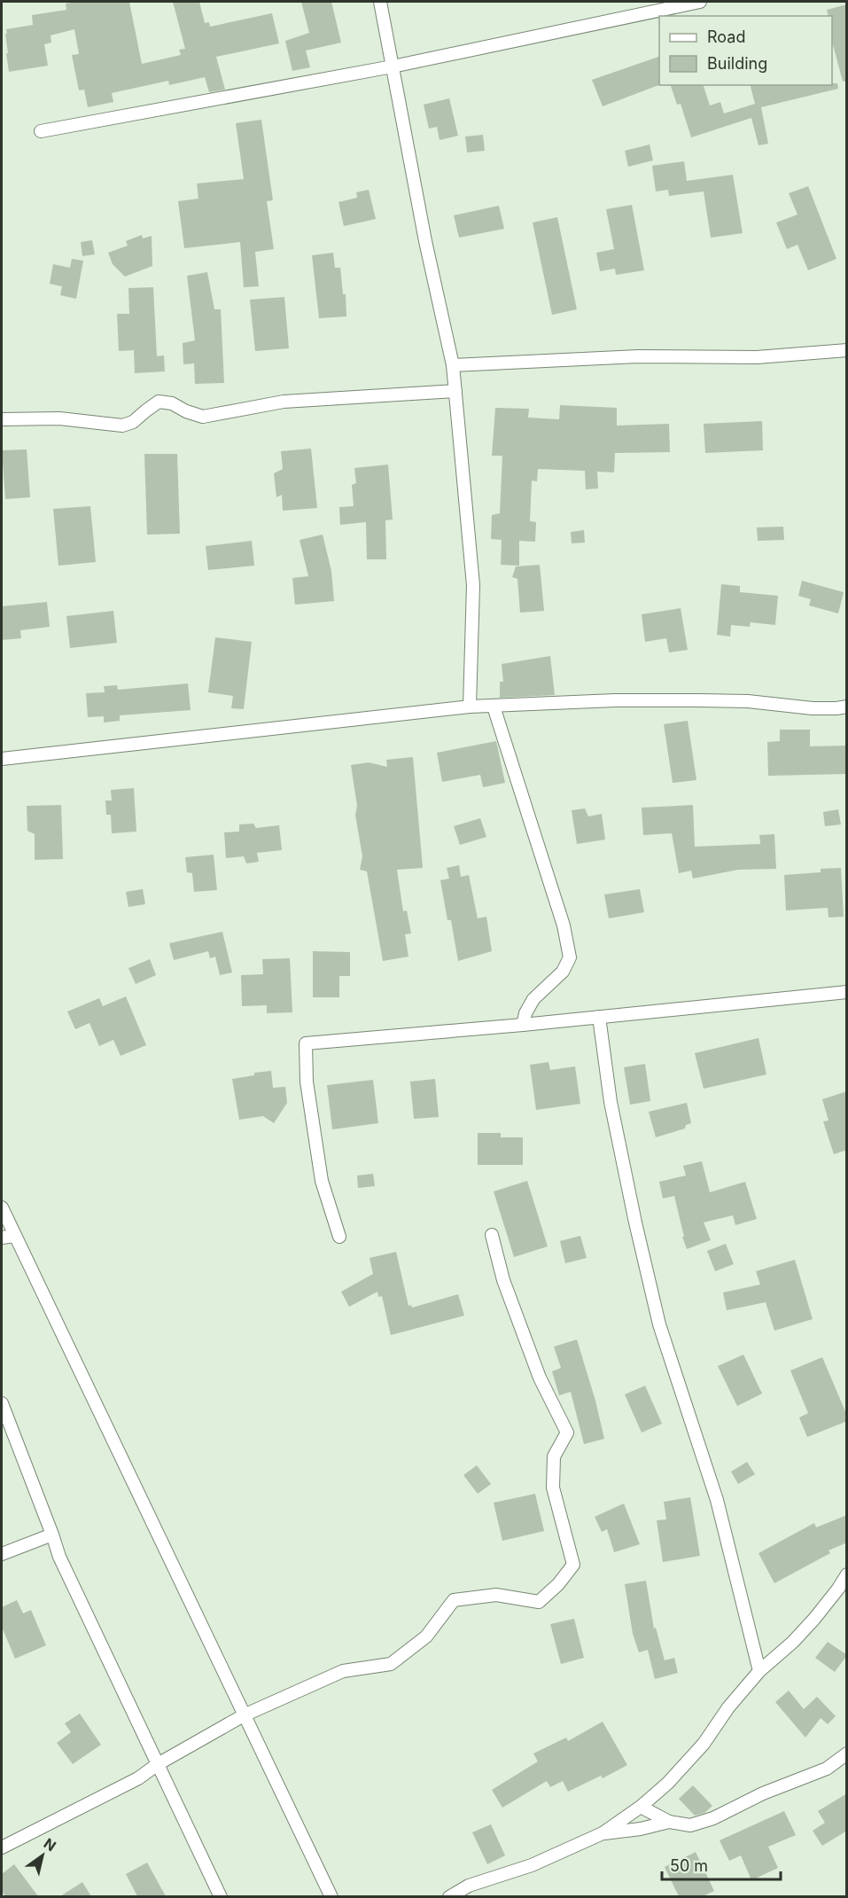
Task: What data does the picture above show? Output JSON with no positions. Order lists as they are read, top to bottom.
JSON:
{
  "legend": ["Road", "Building"],
  "scale_bar": "50 m",
  "north": "top right"
}
